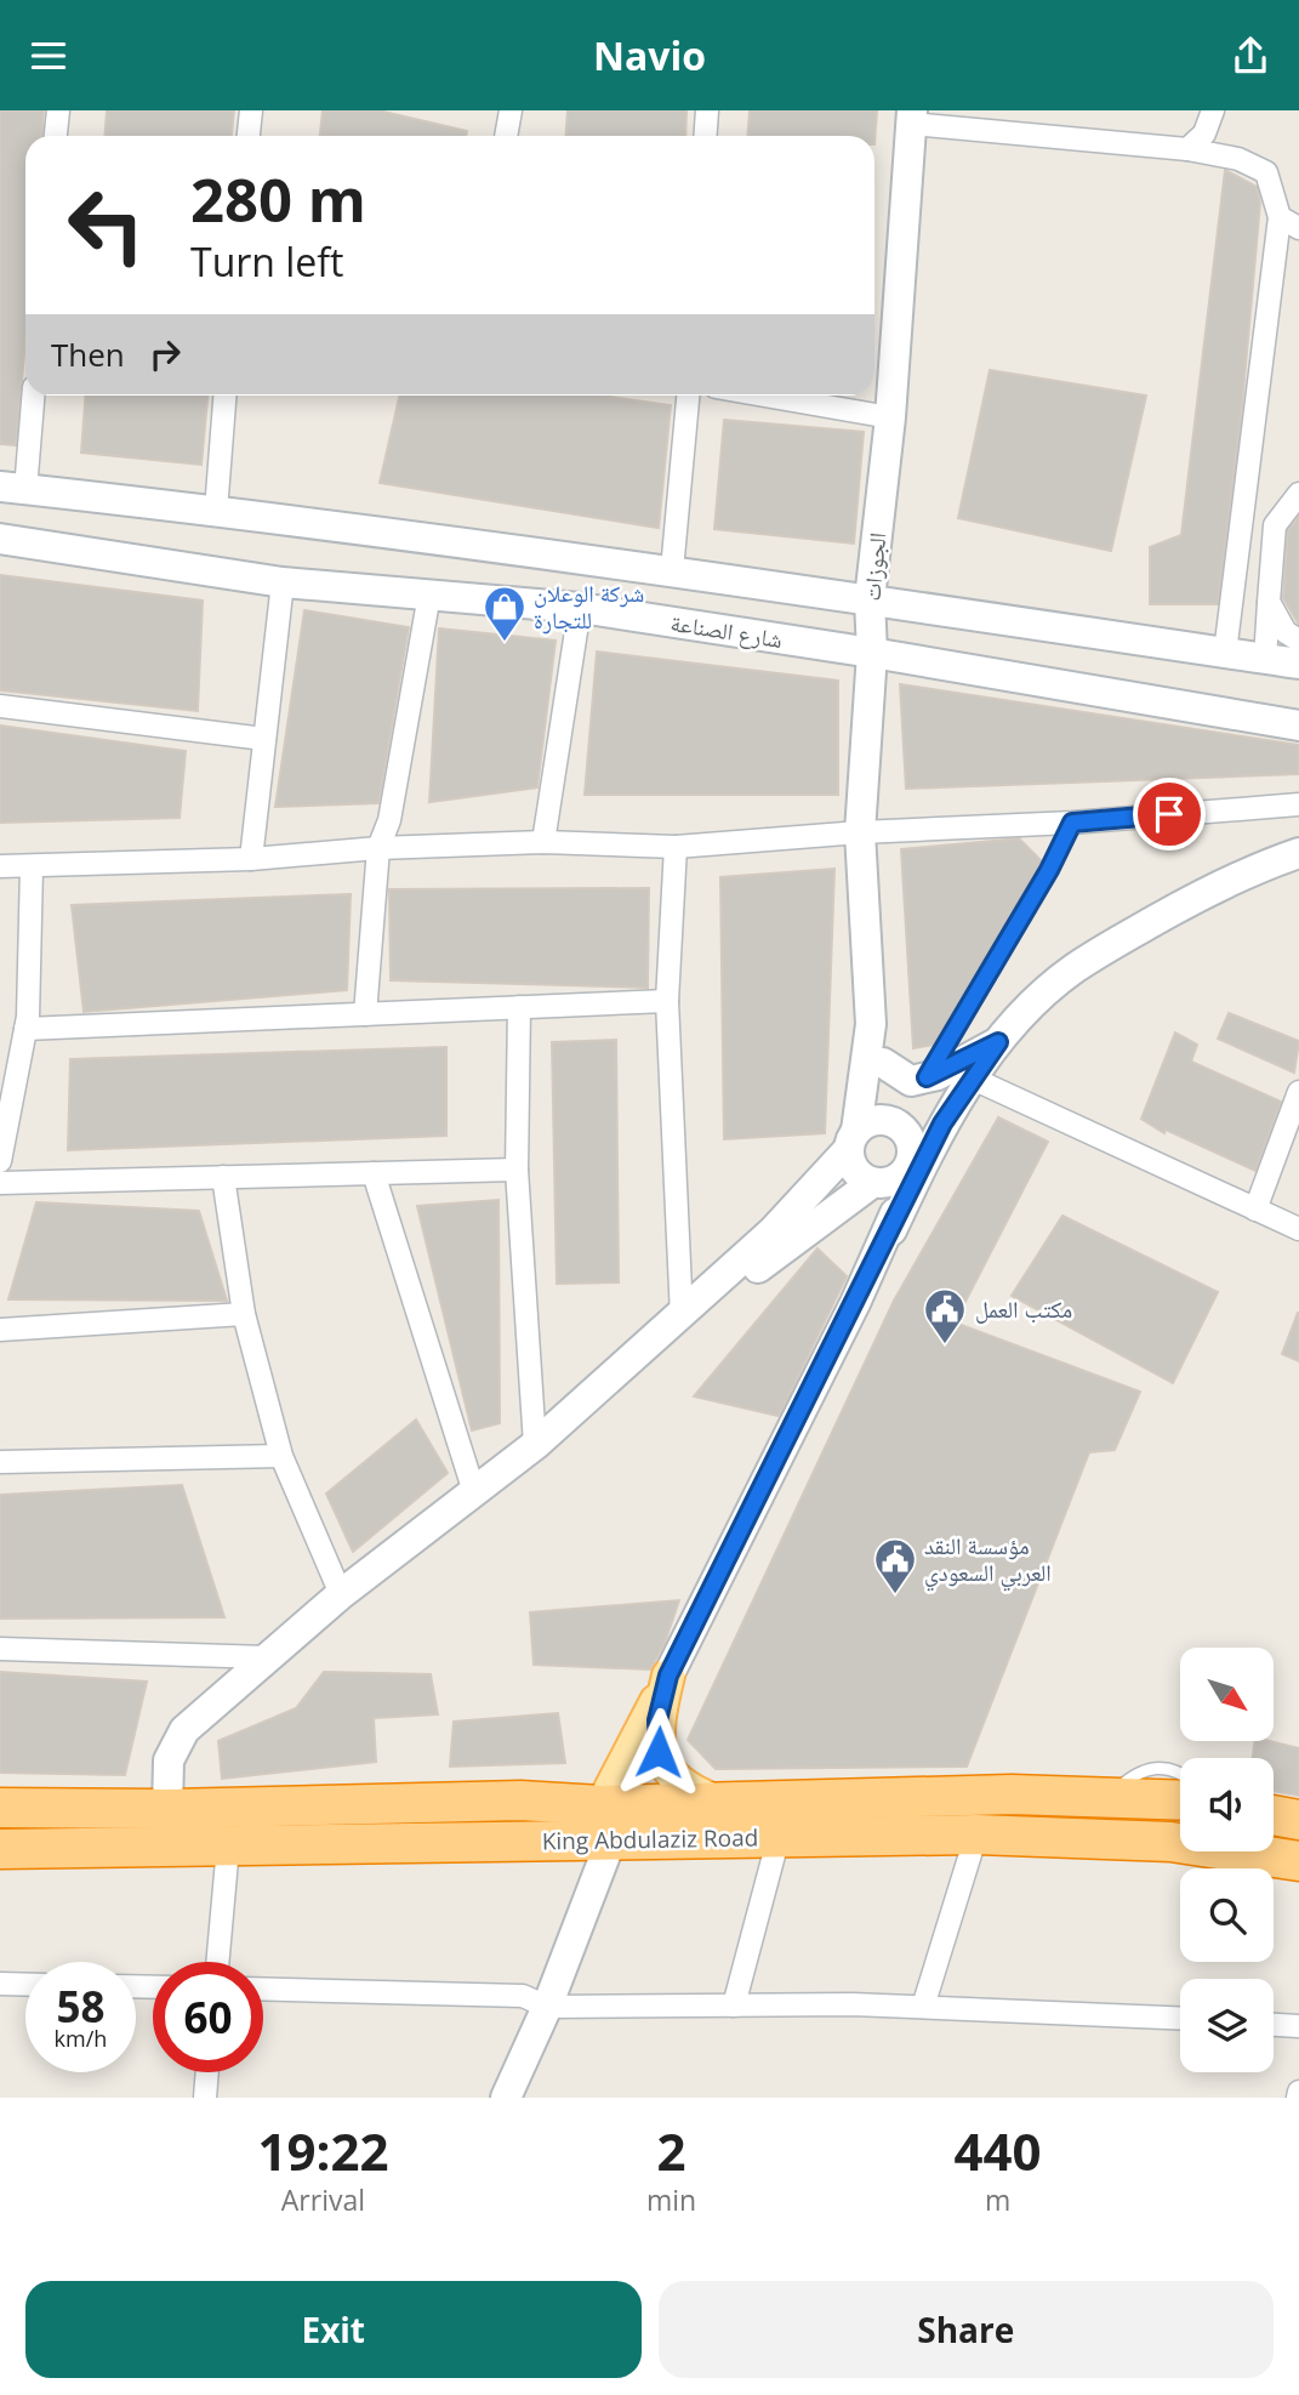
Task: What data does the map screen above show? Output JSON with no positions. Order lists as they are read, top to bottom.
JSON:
{
  "streets": {
    "highway": ["King Abdulaziz Road"],
    "street": ["الجوزات", "شارع الصناعة"]
  },
  "crossings": [
    ["الجوزات", "شارع الصناعة"]
  ],
  "places": {
    "shop": ["شركة الوعلان للتجارة"],
    "public building": ["مكتب العمل", "مؤسسة النقد العربي السعودي"]
  },
  "north": "bottom right",
  "page": {
    "header": "Navio",
    "turn": ["280 m", "Turn left"],
    "then": "Then",
    "speed": "58 km/h",
    "limit": "60",
    "eta": [
      "19:22",
      "Arrival",
      "2",
      "min",
      "440",
      "m"
    ],
    "buttons": ["Exit", "Share"]
  }
}
